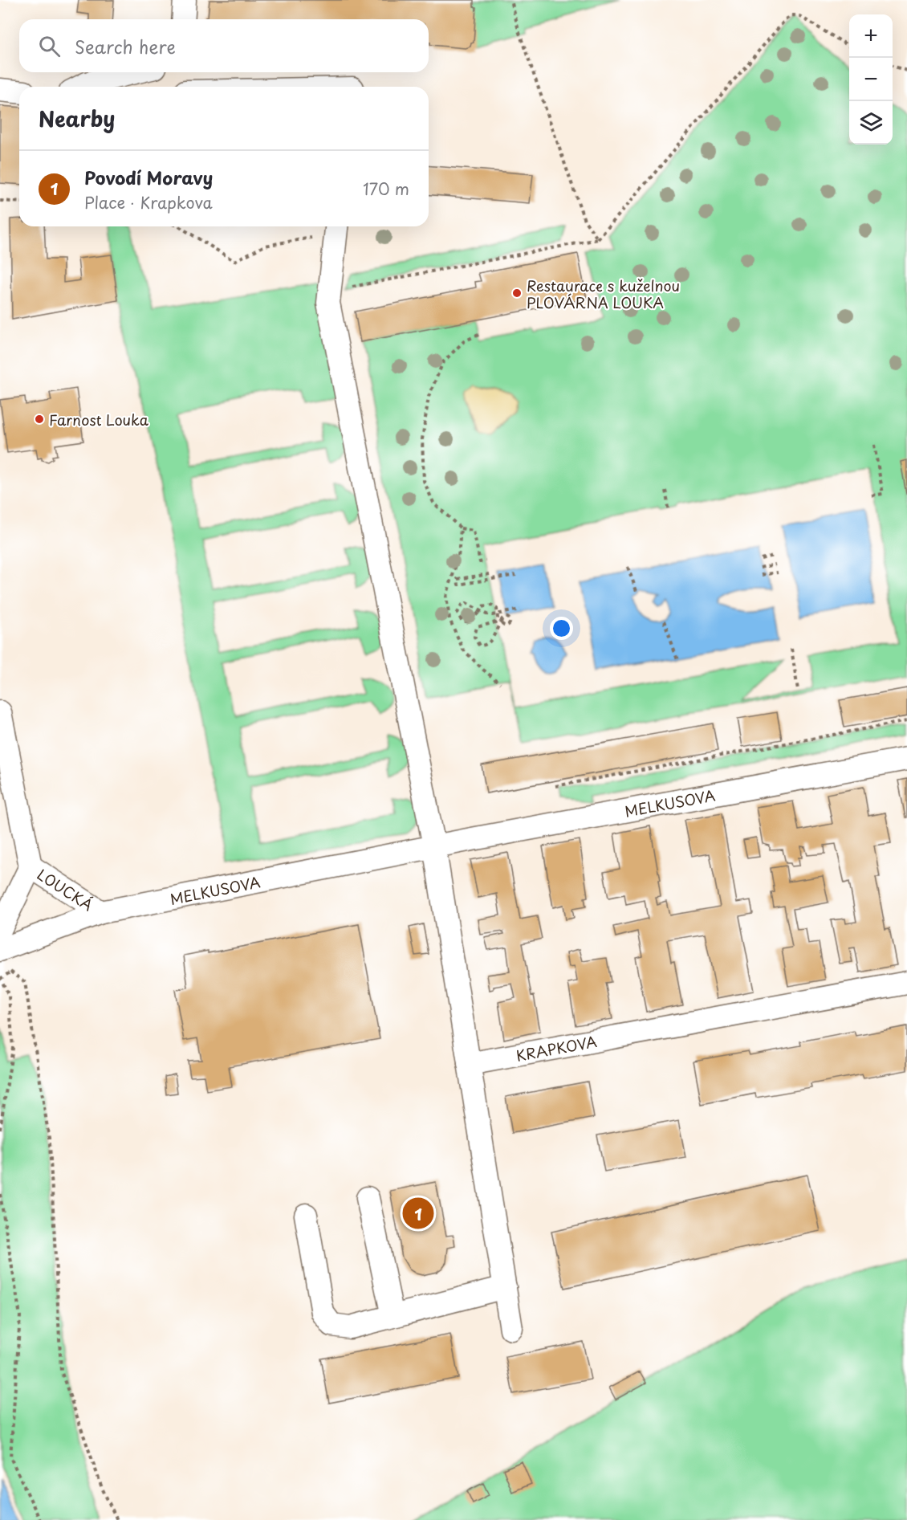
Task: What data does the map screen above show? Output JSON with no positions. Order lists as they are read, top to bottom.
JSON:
{
  "streets": {
    "street": ["MELKUSOVA", "LOUCKÁ", "KRAPKOVA"]
  },
  "crossings": [
    ["MELKUSOVA", "LOUCKÁ"]
  ],
  "places": ["Restaurace s kuželnou PLOVÁRNA LOUKA", "Farnost Louka"],
  "page": {
    "map_buttons": ["+", "−"],
    "search": "Search here",
    "heading": "Nearby",
    "list": [
      {
        "mark": "1",
        "name": "Povodí Moravy",
        "note": "Place · Krapkova",
        "value": "170 m"
      }
    ],
    "pins": "1"
  }
}
